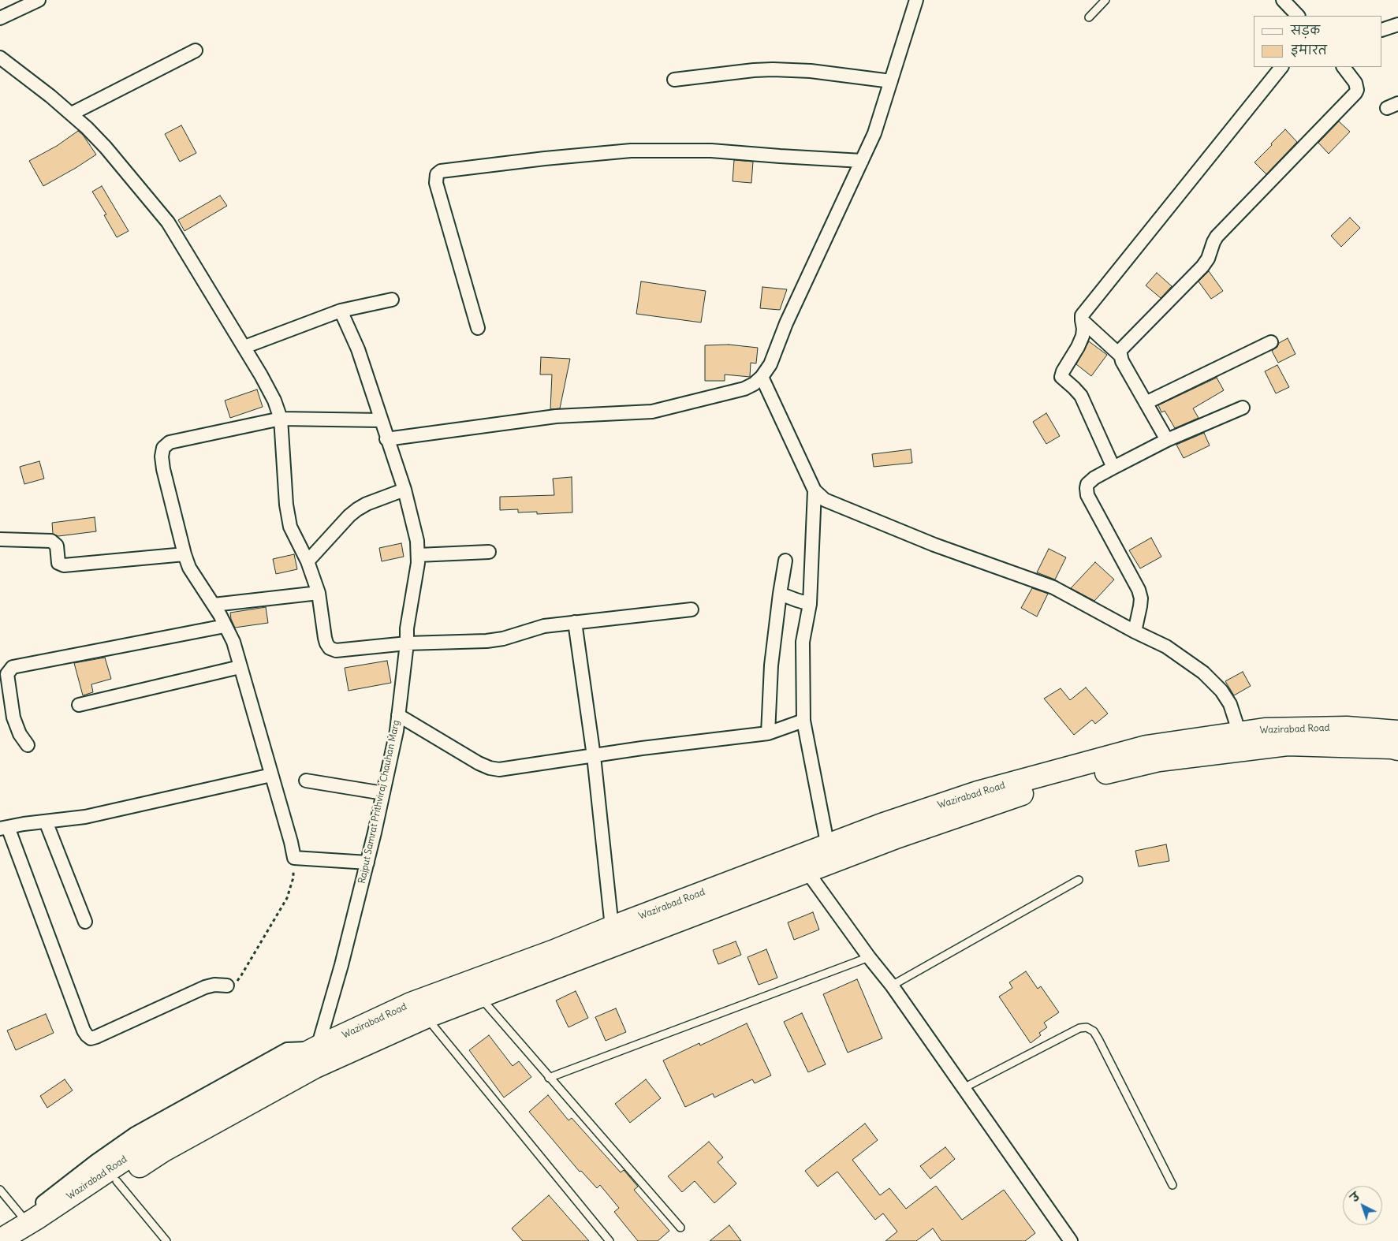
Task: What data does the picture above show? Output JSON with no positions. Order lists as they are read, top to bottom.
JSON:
{
  "streets": {
    "highway": ["Wazirabad Road"],
    "street": ["Rajput Samrat Prithviraj Chauhan Marg"]
  },
  "crossings": [
    ["Wazirabad Road", "Rajput Samrat Prithviraj Chauhan Marg"]
  ],
  "legend": ["सड़क", "इमारत"],
  "north": "top left"
}
